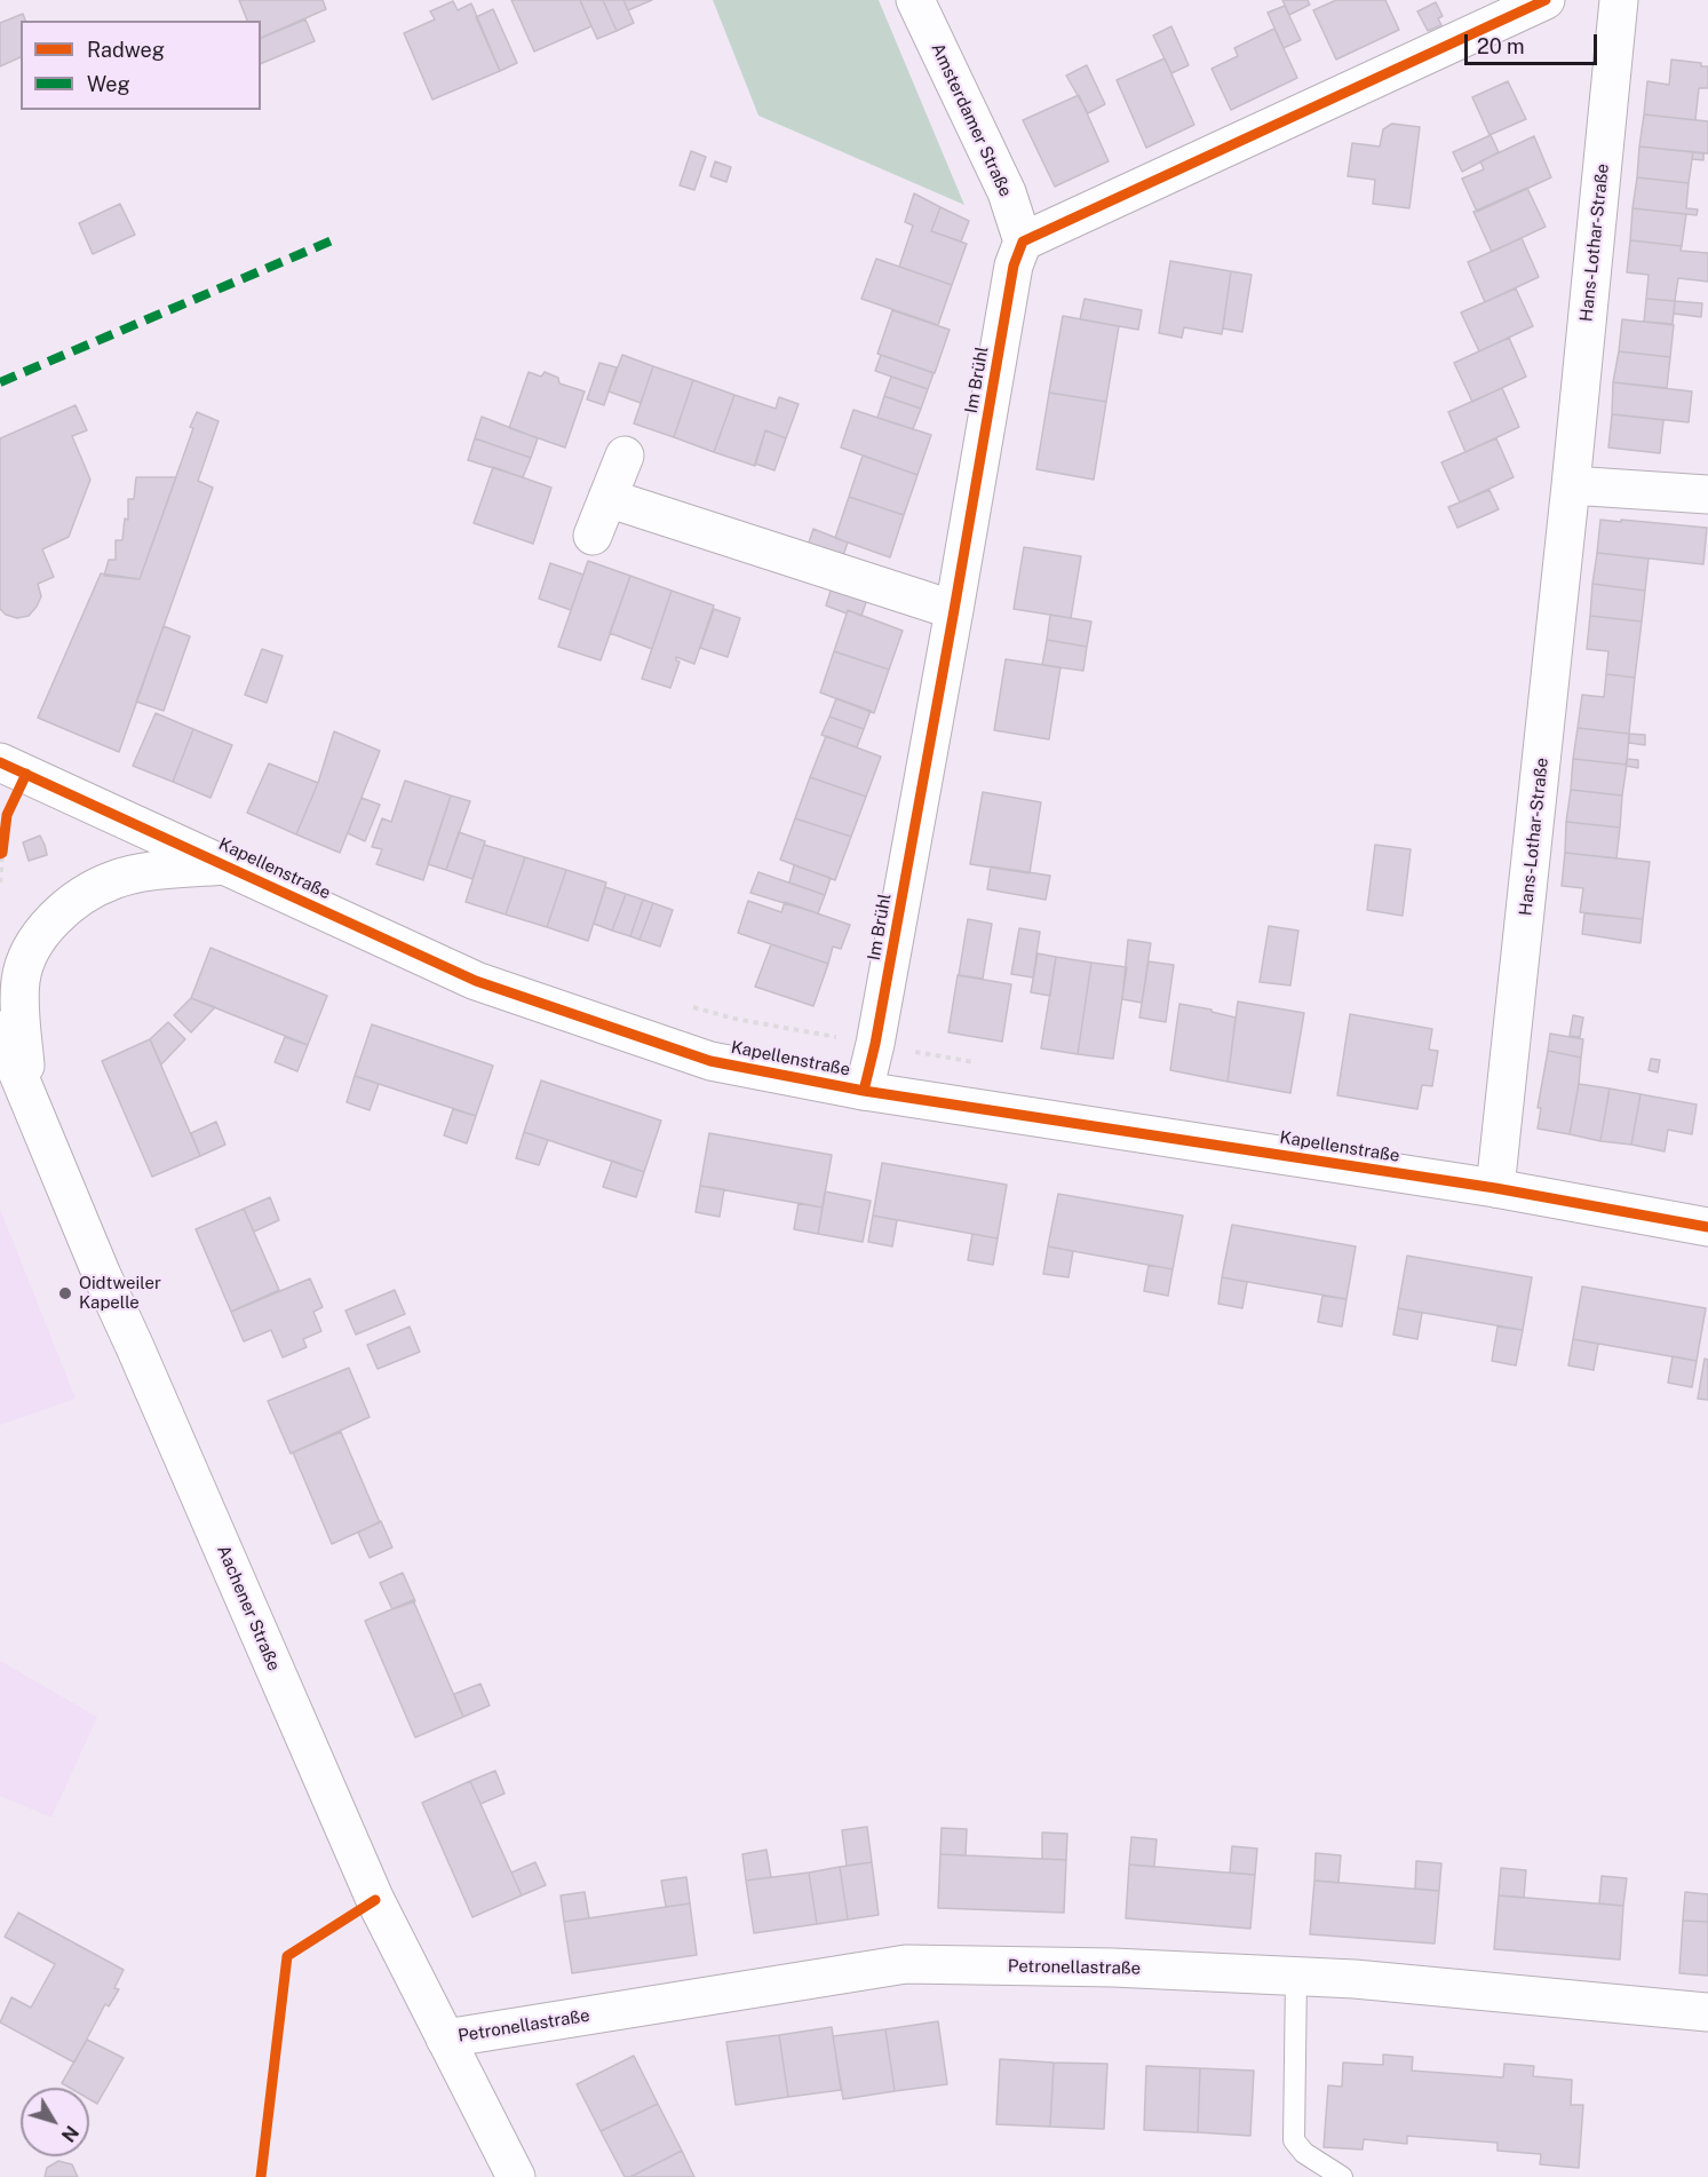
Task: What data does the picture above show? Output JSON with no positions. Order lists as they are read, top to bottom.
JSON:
{
  "streets": {
    "street": [
      "Amsterdamer Straße",
      "Hans-Lothar-Straße",
      "Im Brühl",
      "Kapellenstraße",
      "Aachener Straße",
      "Petronellastraße"
    ]
  },
  "crossings": [
    ["Amsterdamer Straße", "Im Brühl"],
    ["Hans-Lothar-Straße", "Kapellenstraße"],
    ["Im Brühl", "Kapellenstraße"],
    ["Aachener Straße", "Petronellastraße"]
  ],
  "places": ["Oidtweiler Kapelle"],
  "legend": ["Radweg", "Weg"],
  "scale_bar": "20 m",
  "north": "bottom right"
}
